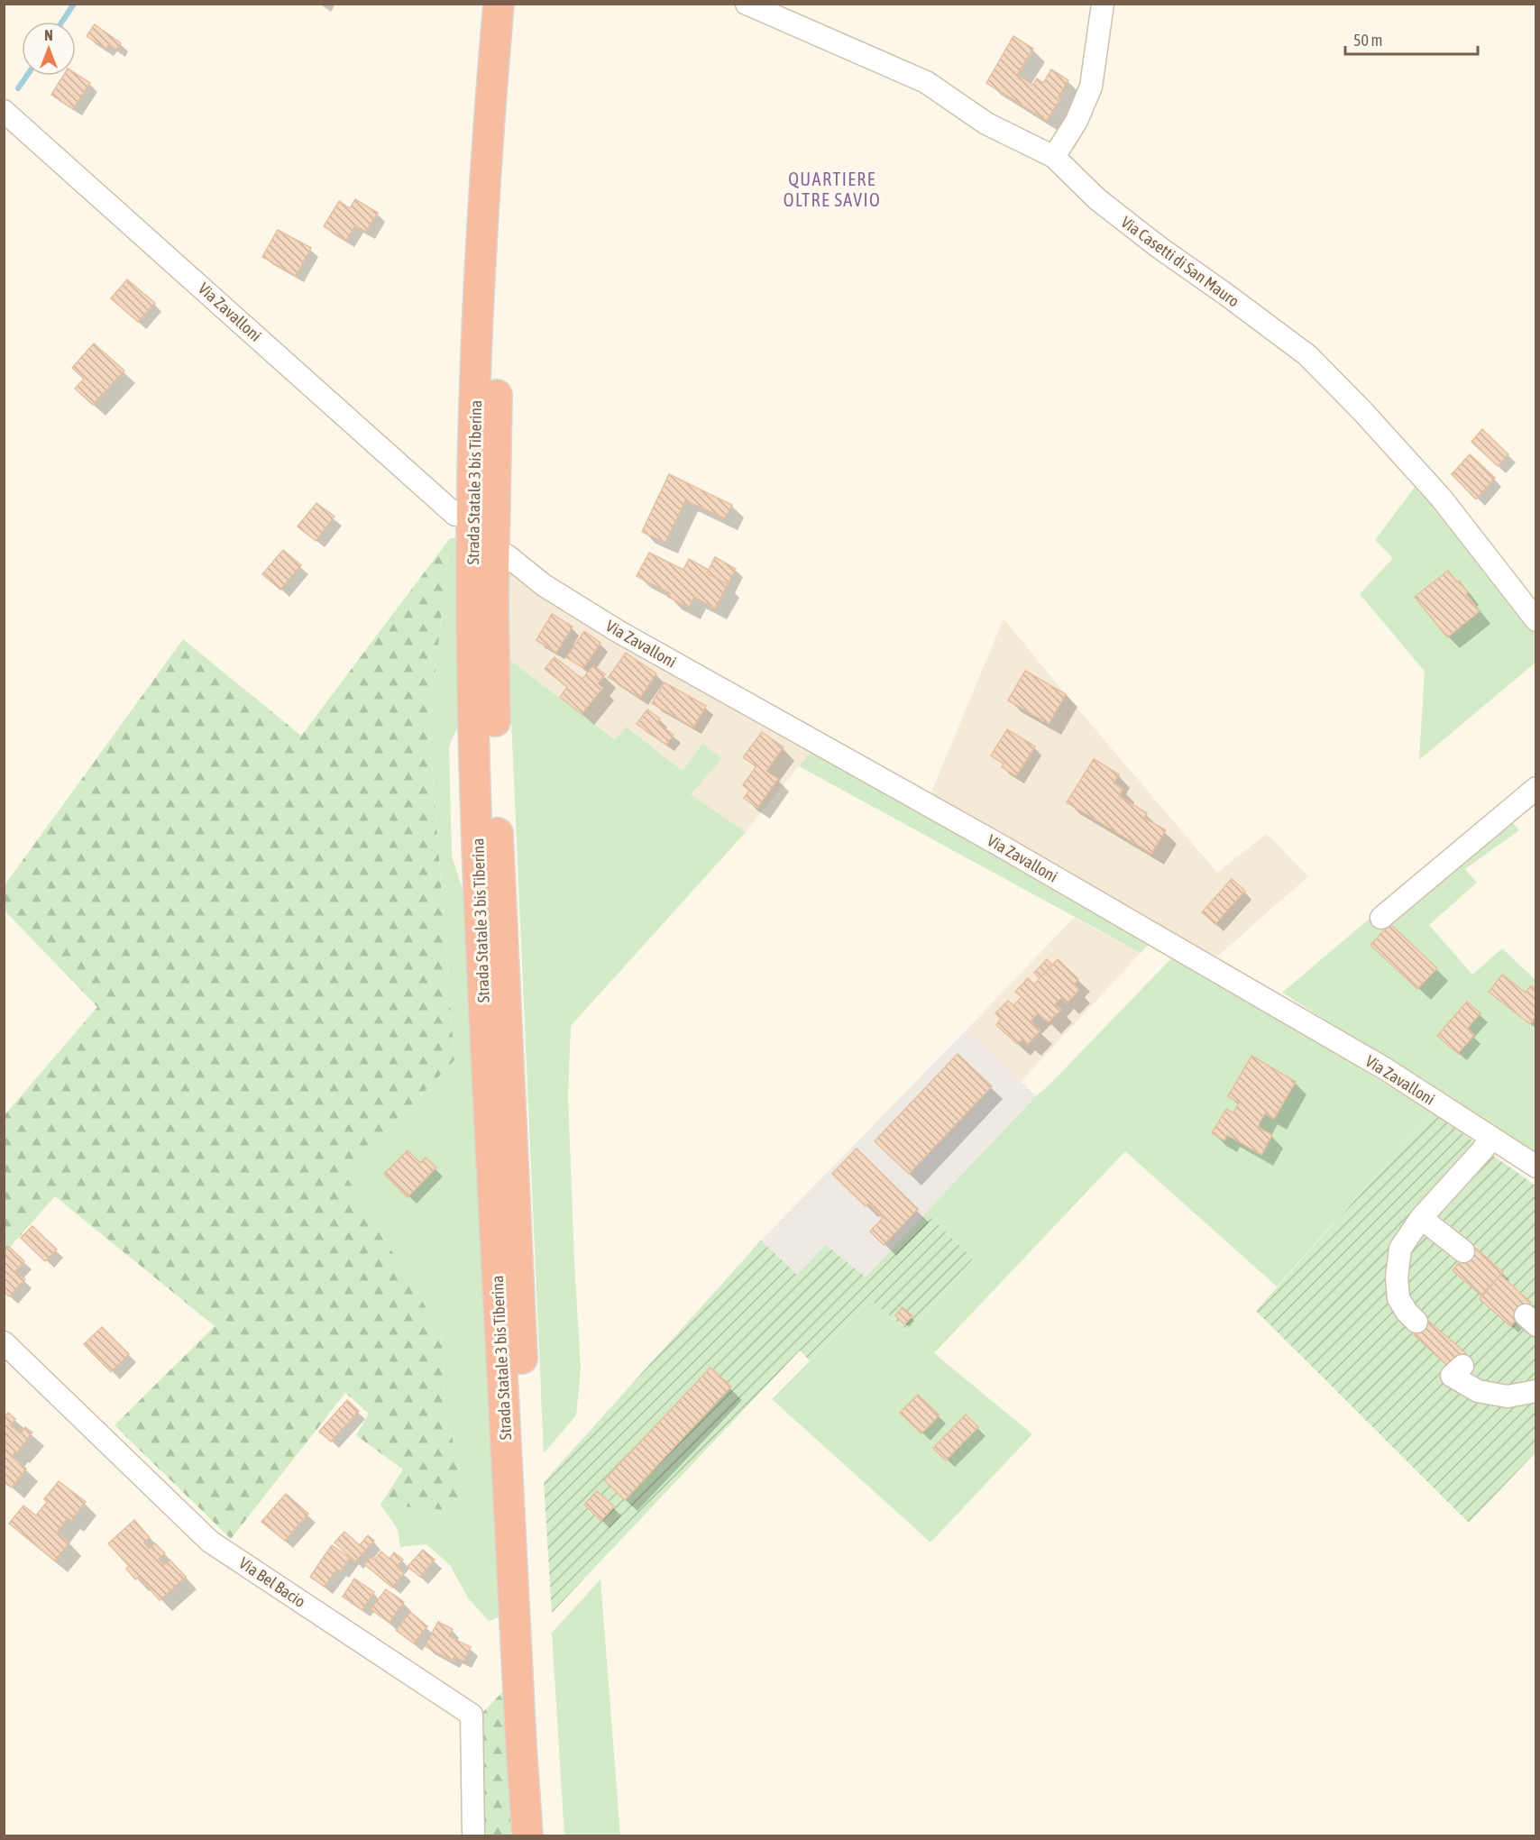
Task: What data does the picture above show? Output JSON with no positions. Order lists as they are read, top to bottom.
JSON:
{
  "streets": {
    "highway": ["Strada Statale 3 bis Tiberina"],
    "street": ["Via Casetti di San Mauro", "Via Zavalloni", "Via Bel Bacio"]
  },
  "districts": ["QUARTIERE OLTRE SAVIO"],
  "scale_bar": "50 m",
  "north": "top"
}
